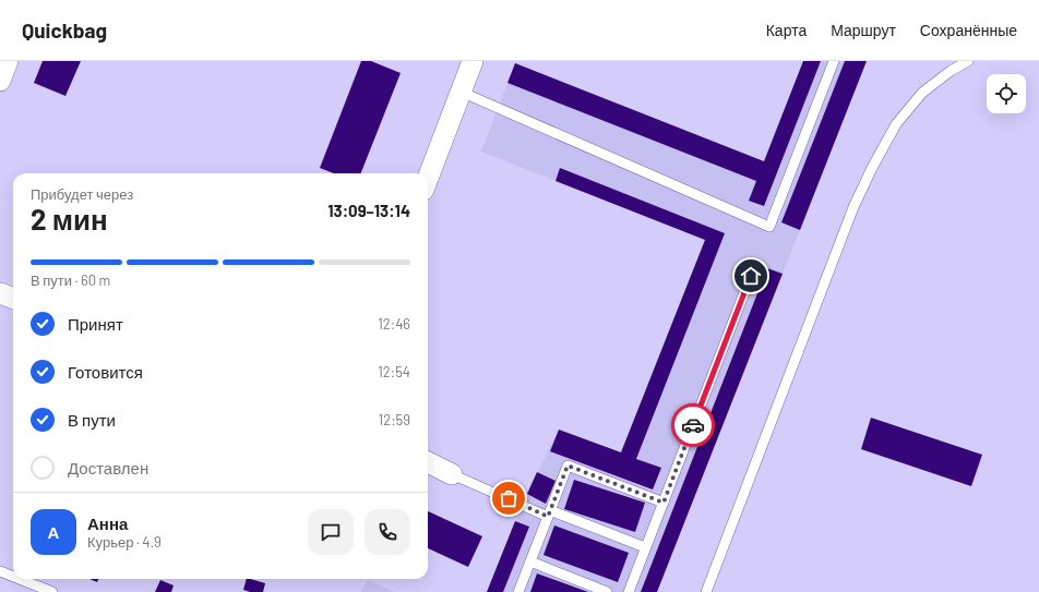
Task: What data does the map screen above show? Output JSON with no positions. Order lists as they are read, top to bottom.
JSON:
{
  "page": {
    "header": "Quickbag",
    "nav": ["Карта", "Маршрут", "Сохранённые"],
    "heading": ["2 мин", "Прибудет через", "13:09–13:14"],
    "panel": ["Анна", "Курьер · 4.9"],
    "bar": "В пути · 60 m",
    "list": [
      ["Принят", "12:46"],
      ["Готовится", "12:54"],
      ["В пути", "12:59"],
      "Доставлен"
    ],
    "round": "А"
  }
}
